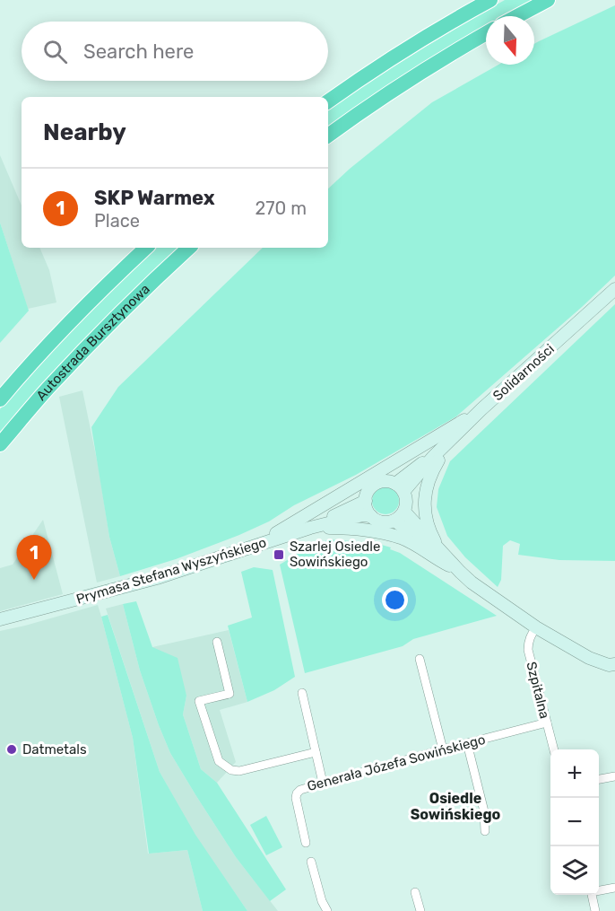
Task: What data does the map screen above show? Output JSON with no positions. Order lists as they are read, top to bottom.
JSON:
{
  "streets": {
    "highway": ["Autostrada Bursztynowa"],
    "street": [
      "Solidarności",
      "Prymasa Stefana Wyszyńskiego",
      "Szpitalna",
      "Generała Józefa Sowińskiego"
    ]
  },
  "crossings": [
    ["Solidarności", "Prymasa Stefana Wyszyńskiego"],
    ["Szpitalna", "Generała Józefa Sowińskiego"]
  ],
  "districts": ["Osiedle Sowińskiego"],
  "places": {
    "transit": ["Szarlej Osiedle Sowińskiego"],
    "other": ["Datmetals"]
  },
  "north": "bottom",
  "page": {
    "search": "Search here",
    "heading": "Nearby",
    "list": [
      {
        "mark": "1",
        "name": "SKP Warmex",
        "note": "Place",
        "value": "270 m"
      }
    ],
    "pins": "1",
    "map_buttons": ["+", "−"]
  }
}
